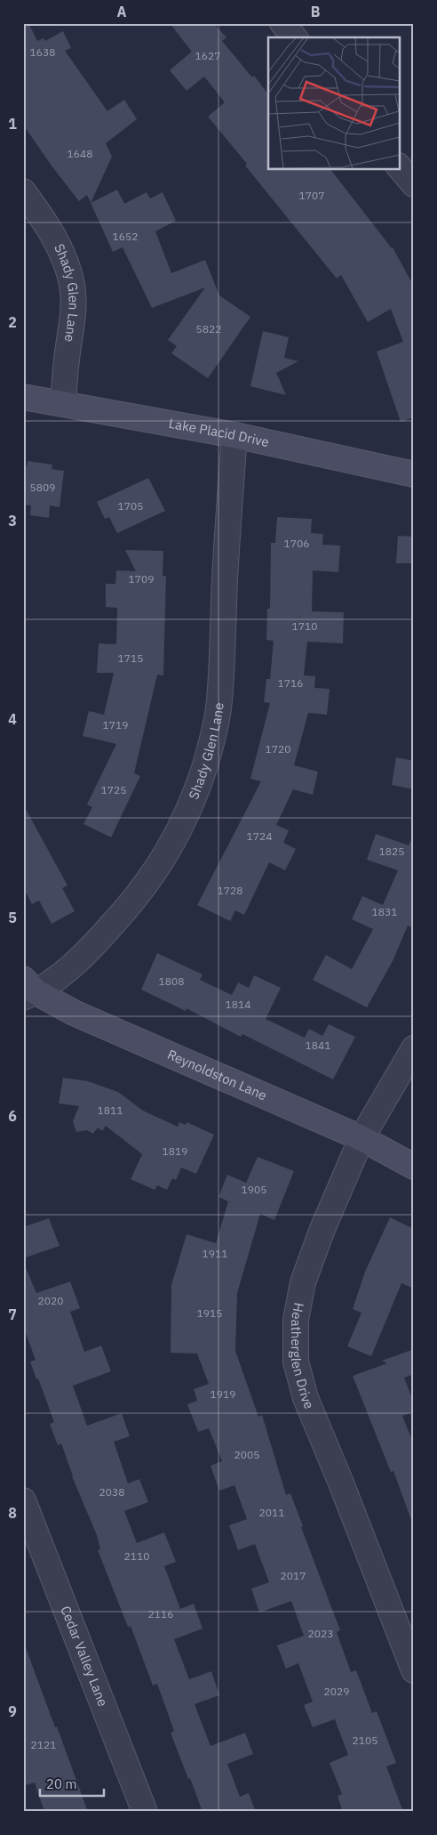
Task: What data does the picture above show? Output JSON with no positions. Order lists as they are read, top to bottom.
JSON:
{
  "streets": {
    "street": [
      "Shady Glen Lane",
      "Lake Placid Drive",
      "Reynoldston Lane",
      "Heatherglen Drive",
      "Cedar Valley Lane"
    ]
  },
  "crossings": [
    ["Shady Glen Lane", "Lake Placid Drive"],
    ["Shady Glen Lane", "Reynoldston Lane"],
    ["Reynoldston Lane", "Heatherglen Drive"]
  ],
  "house_numbers": [
    "1638",
    "1627",
    "1648",
    "1707",
    "1652",
    "5822",
    "5809",
    "1705",
    "1706",
    "1709",
    "1710",
    "1715",
    "1716",
    "1719",
    "1720",
    "1725",
    "1724",
    "1825",
    "1728",
    "1831",
    "1808",
    "1814",
    "1841",
    "1811",
    "1819",
    "1905",
    "1911",
    "2020",
    "1915",
    "1919",
    "2005",
    "2038",
    "2011",
    "2110",
    "2017",
    "2116",
    "2023",
    "2029",
    "2105",
    "2121"
  ],
  "scale_bar": "20 m",
  "grid": {
    "columns": ["A", "B"],
    "rows": [
      "1",
      "2",
      "3",
      "4",
      "5",
      "6",
      "7",
      "8",
      "9"
    ]
  }
}
